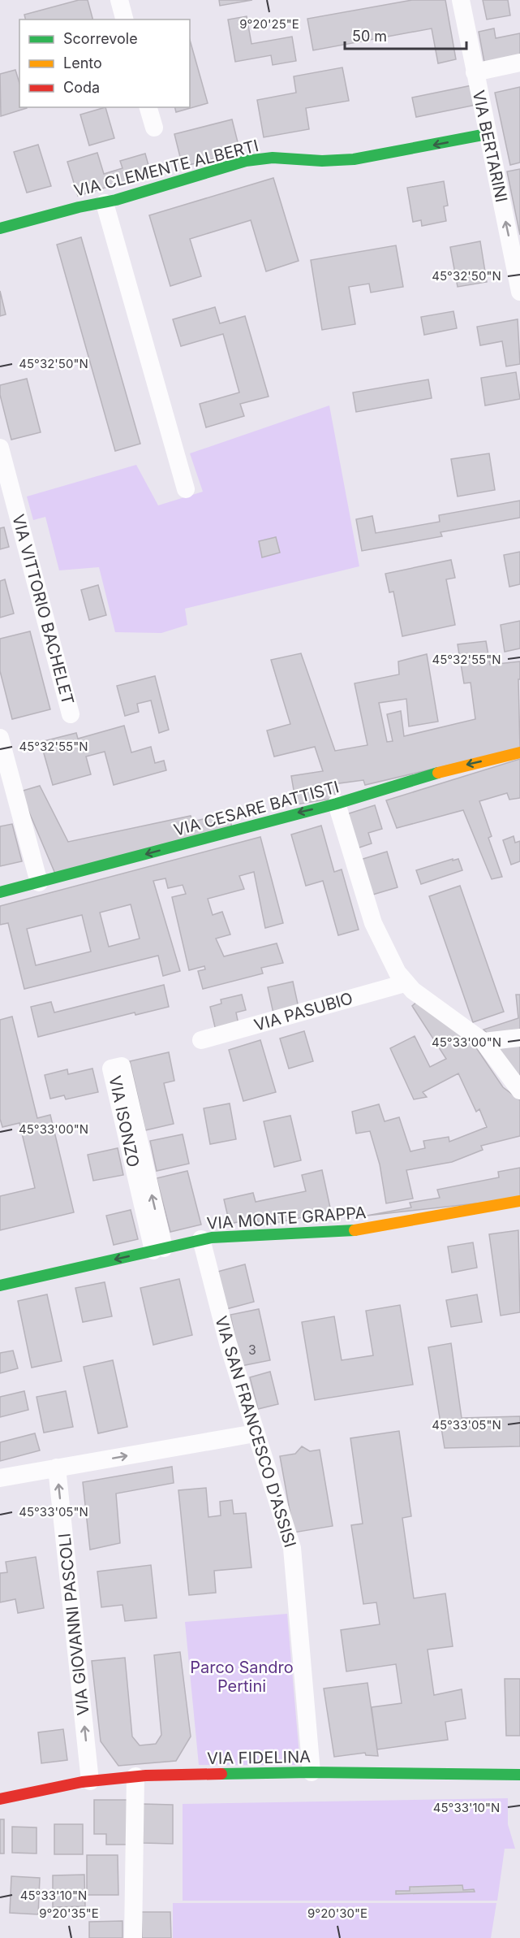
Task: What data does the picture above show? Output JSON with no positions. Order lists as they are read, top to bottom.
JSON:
{
  "streets": {
    "street": [
      "VIA BERTARINI",
      "VIA CLEMENTE ALBERTI",
      "VIA VITTORIO BACHELET",
      "VIA CESARE BATTISTI",
      "VIA PASUBIO",
      "VIA ISONZO",
      "VIA MONTE GRAPPA",
      "VIA SAN FRANCESCO D'ASSISI",
      "VIA GIOVANNI PASCOLI",
      "VIA FIDELINA"
    ]
  },
  "crossings": [
    ["VIA BERTARINI", "VIA CLEMENTE ALBERTI"],
    ["VIA ISONZO", "VIA MONTE GRAPPA"],
    ["VIA MONTE GRAPPA", "VIA SAN FRANCESCO D'ASSISI"],
    ["VIA SAN FRANCESCO D'ASSISI", "VIA FIDELINA"],
    ["VIA GIOVANNI PASCOLI", "VIA FIDELINA"]
  ],
  "one_way": [
    "VIA BERTARINI",
    "VIA CLEMENTE ALBERTI",
    "VIA CESARE BATTISTI",
    "VIA GIOVANNI PASCOLI"
  ],
  "parks": ["Parco Sandro Pertini"],
  "house_numbers": ["3"],
  "legend": ["Scorrevole", "Lento", "Coda"],
  "scale_bar": "50 m",
  "coordinates": [
    "9°20'25\"E",
    "45°32'50\"N",
    "45°32'55\"N",
    "45°33'00\"N",
    "45°33'05\"N",
    "45°33'10\"N",
    "9°20'35\"E",
    "9°20'30\"E"
  ]
}
